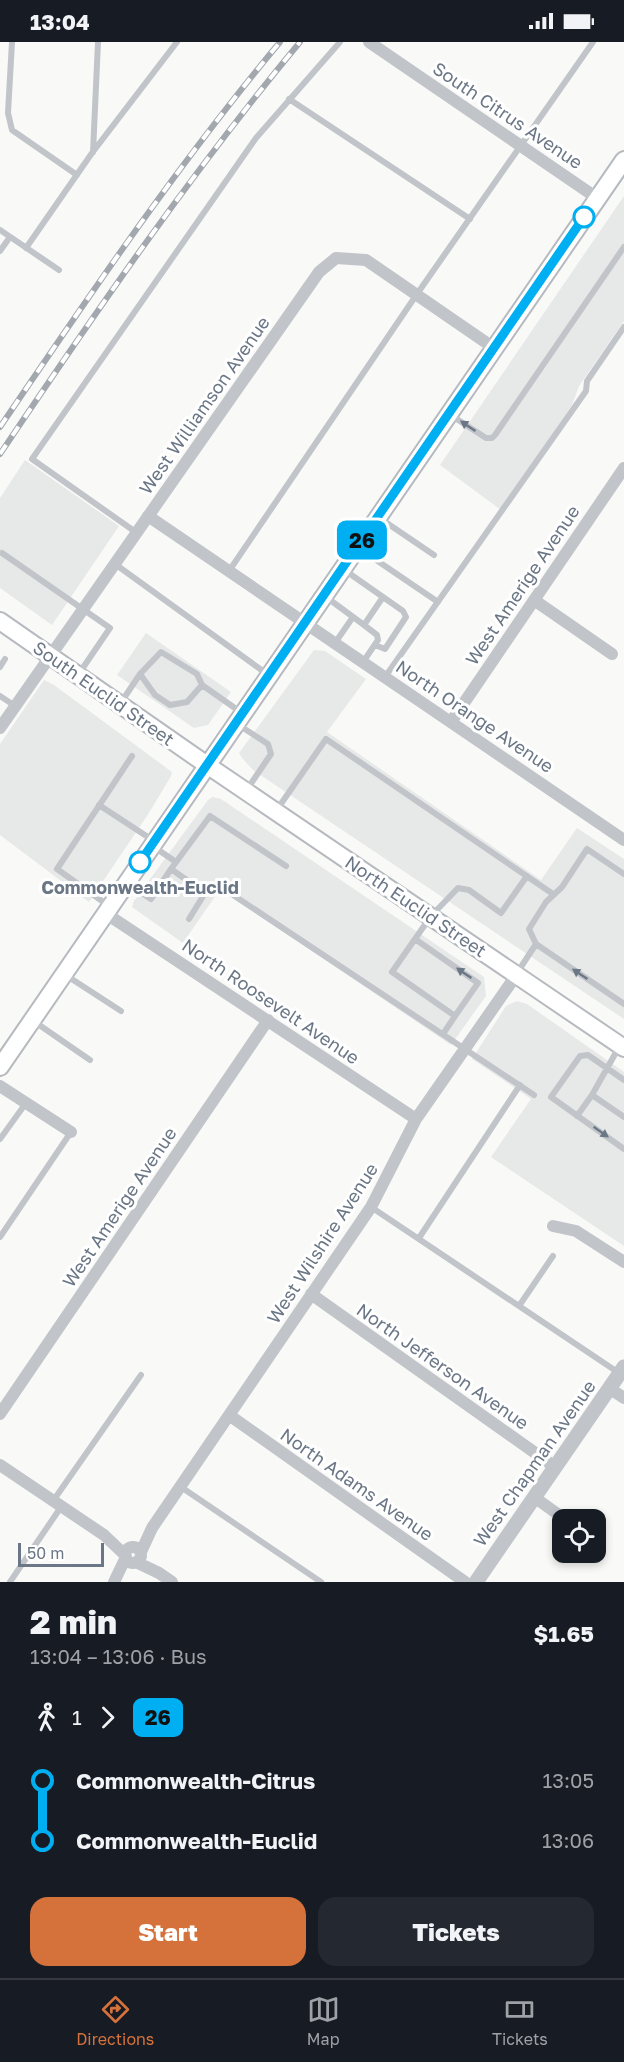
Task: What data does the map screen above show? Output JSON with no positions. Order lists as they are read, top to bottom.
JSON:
{
  "streets": {
    "main road": ["South Euclid Street", "North Euclid Street"],
    "street": [
      "South Citrus Avenue",
      "West Williamson Avenue",
      "West Amerige Avenue",
      "North Orange Avenue",
      "North Roosevelt Avenue",
      "West Wilshire Avenue",
      "North Jefferson Avenue",
      "West Chapman Avenue",
      "North Adams Avenue"
    ]
  },
  "crossings": [
    ["West Williamson Avenue", "South Euclid Street"],
    ["West Williamson Avenue", "North Orange Avenue"],
    ["West Amerige Avenue", "North Orange Avenue"],
    ["West Amerige Avenue", "North Roosevelt Avenue"],
    ["South Euclid Street", "North Euclid Street"],
    ["North Euclid Street", "West Wilshire Avenue"],
    ["North Roosevelt Avenue", "West Wilshire Avenue"],
    ["West Wilshire Avenue", "North Jefferson Avenue"],
    ["West Wilshire Avenue", "North Adams Avenue"],
    ["North Jefferson Avenue", "West Chapman Avenue"]
  ],
  "places": ["Commonwealth-Euclid"],
  "lines": ["bus line 26"],
  "scale_bar": "50 m",
  "page": {
    "status": "13:04",
    "on_map": "26",
    "scale": "50 m",
    "heading": ["2 min", "13:04 – 13:06 · Bus", "$1.65"],
    "legs": ["1", "26"],
    "list": [
      {
        "name": "Commonwealth-Citrus",
        "value": "13:05"
      },
      {
        "name": "Commonwealth-Euclid",
        "value": "13:06"
      }
    ],
    "buttons": ["Start", "Tickets"],
    "tabs": ["Directions", "Map", "Tickets"]
  }
}
